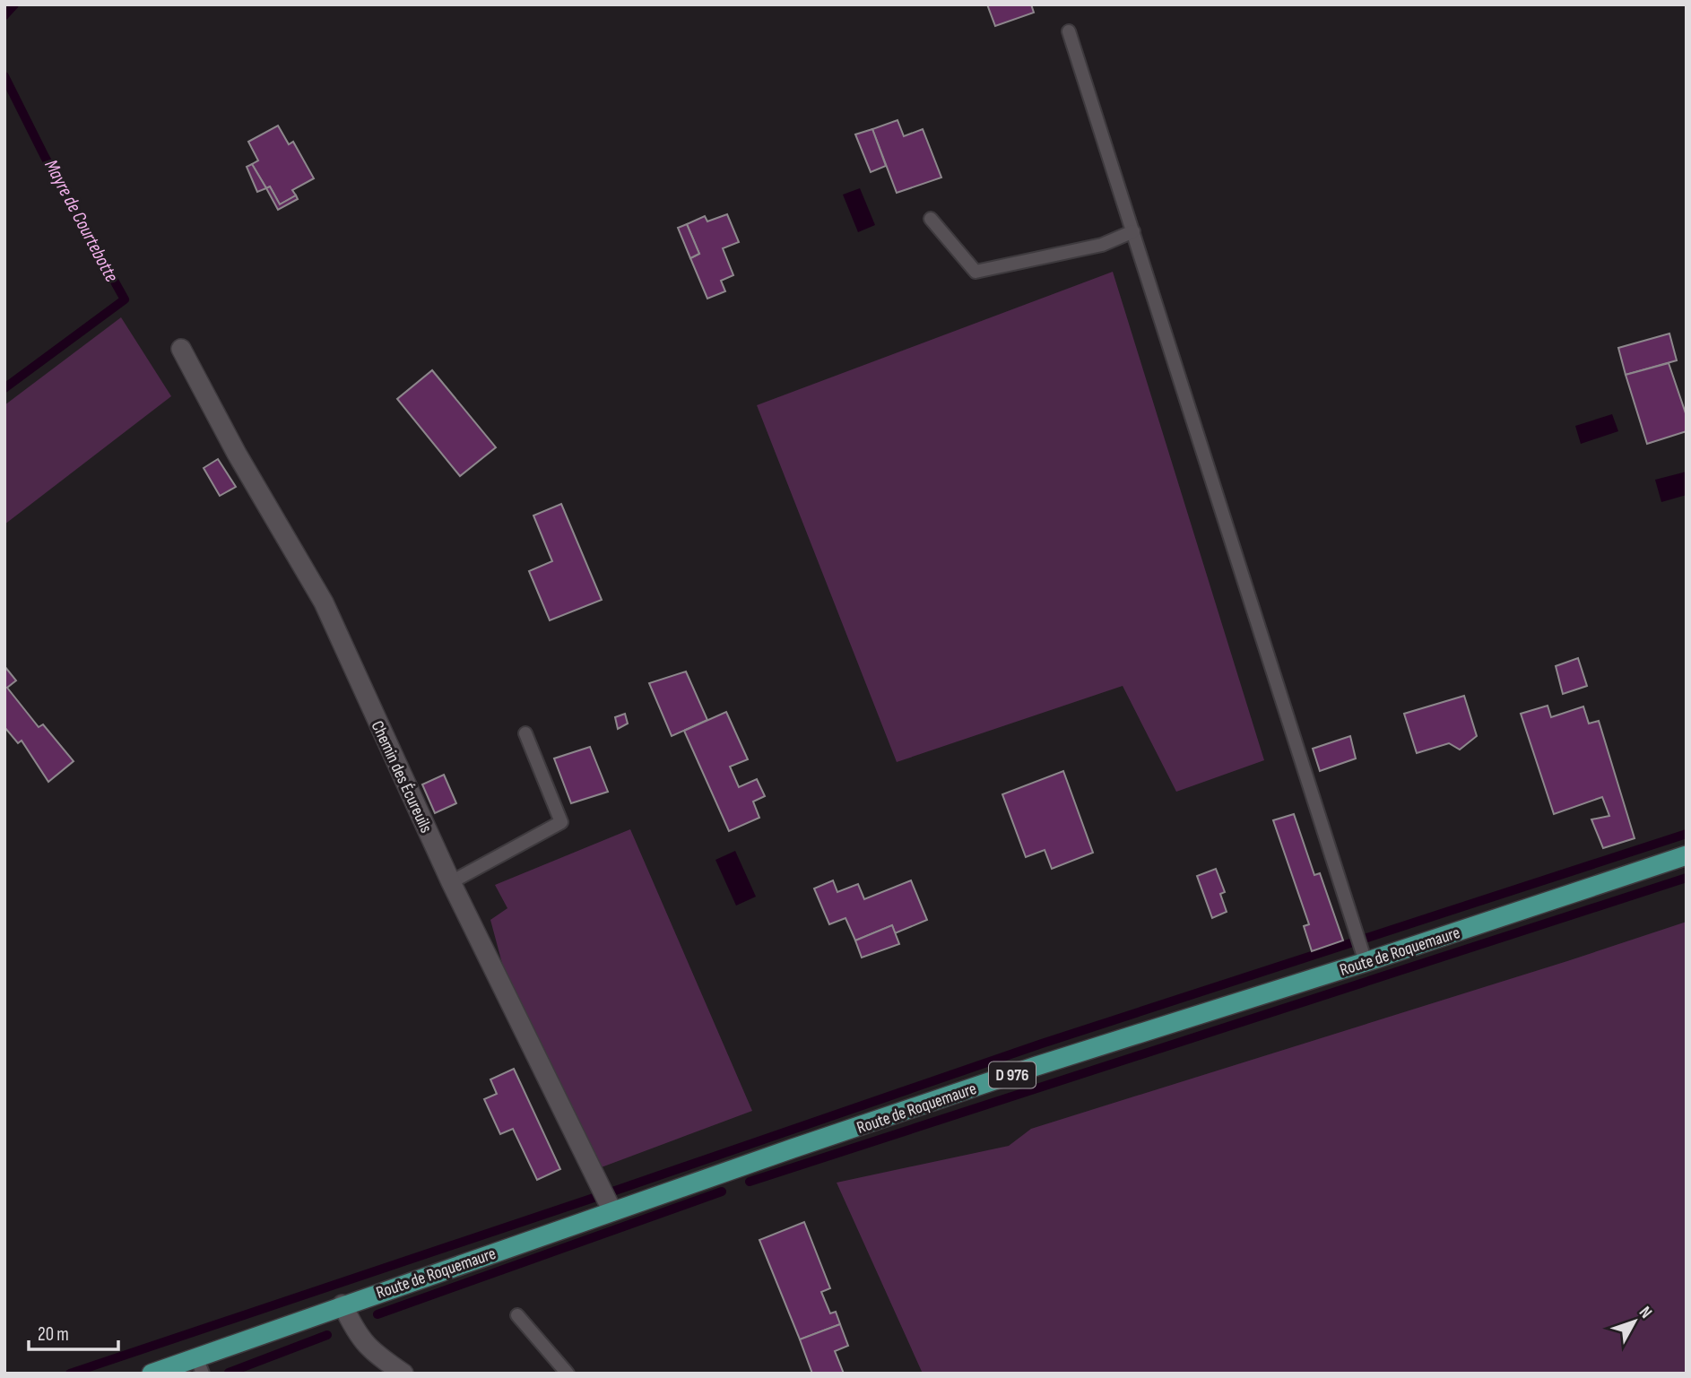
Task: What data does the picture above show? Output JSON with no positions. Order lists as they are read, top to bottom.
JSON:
{
  "streets": {
    "main road": ["Route de Roquemaure", "D 976"],
    "street": ["Chemin des Écureuils"]
  },
  "crossings": [
    ["Chemin des Écureuils", "Route de Roquemaure"]
  ],
  "water": ["Mayre de Courtebotte"],
  "scale_bar": "20 m",
  "north": "top right"
}
